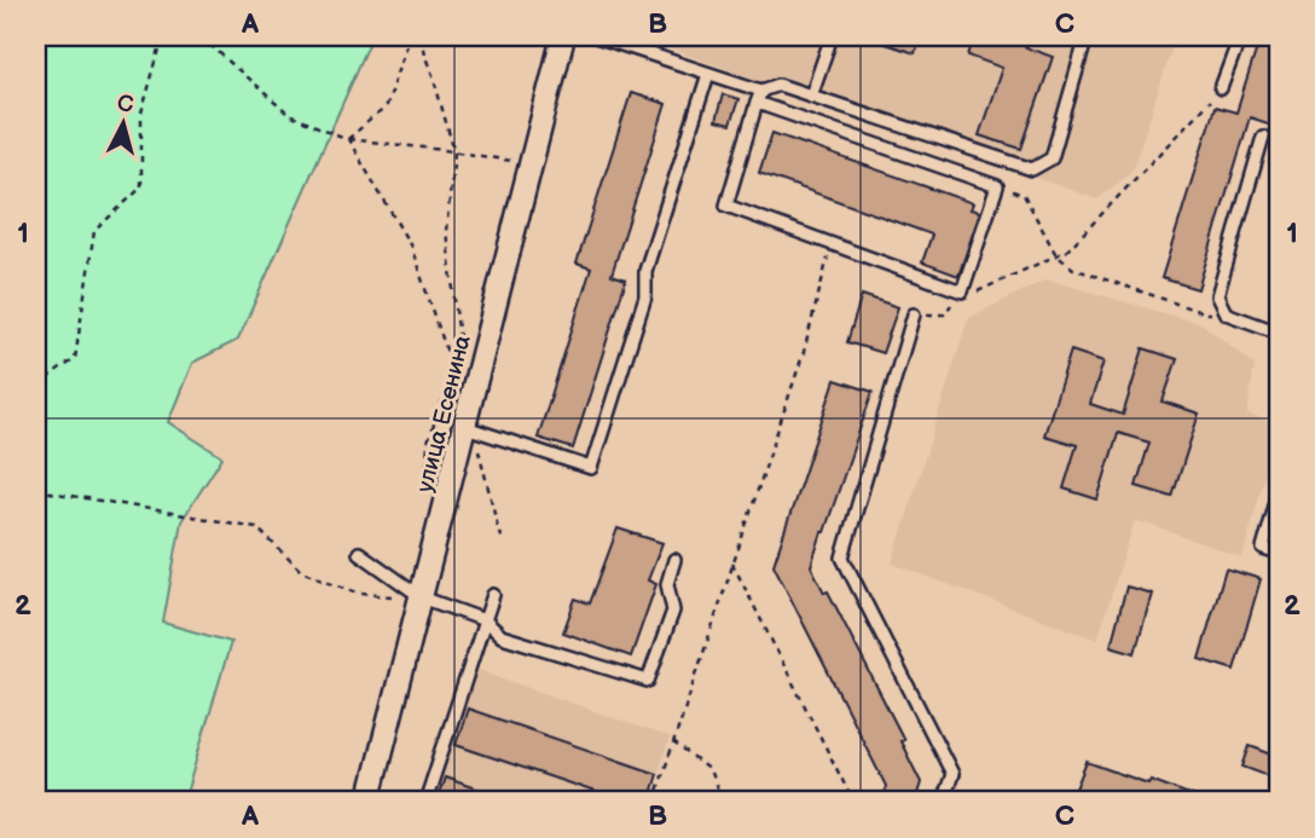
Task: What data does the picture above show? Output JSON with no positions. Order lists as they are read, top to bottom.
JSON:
{
  "streets": {
    "street": ["улица Есенина"]
  },
  "north": "top",
  "grid": {
    "columns": ["A", "B", "C"],
    "rows": ["1", "2"]
  }
}
